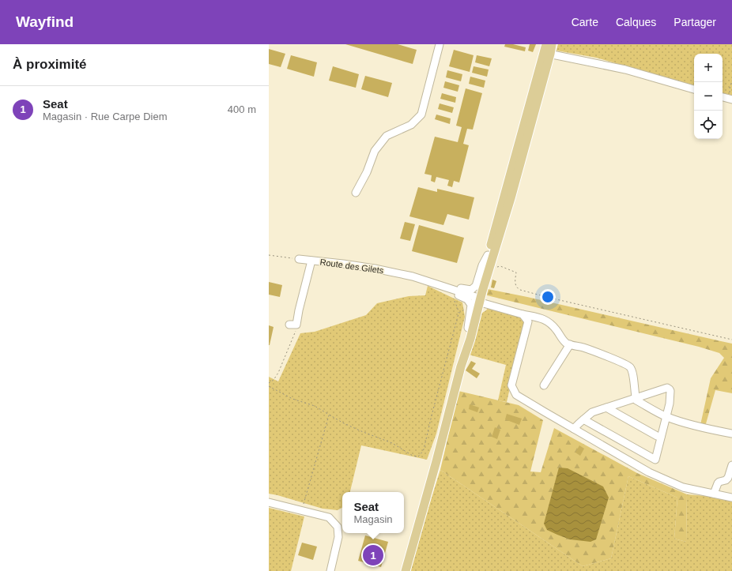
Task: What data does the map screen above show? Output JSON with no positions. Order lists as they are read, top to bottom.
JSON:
{
  "streets": {
    "street": ["Route des Gilets"]
  },
  "page": {
    "header": "Wayfind",
    "nav": ["Carte", "Calques", "Partager"],
    "heading": "À proximité",
    "map_buttons": ["+", "−"],
    "list": [
      {
        "mark": "1",
        "name": "Seat",
        "note": "Magasin · Rue Carpe Diem",
        "value": "400 m"
      }
    ],
    "popup": ["Seat", "Magasin"],
    "pins": "1"
  }
}
